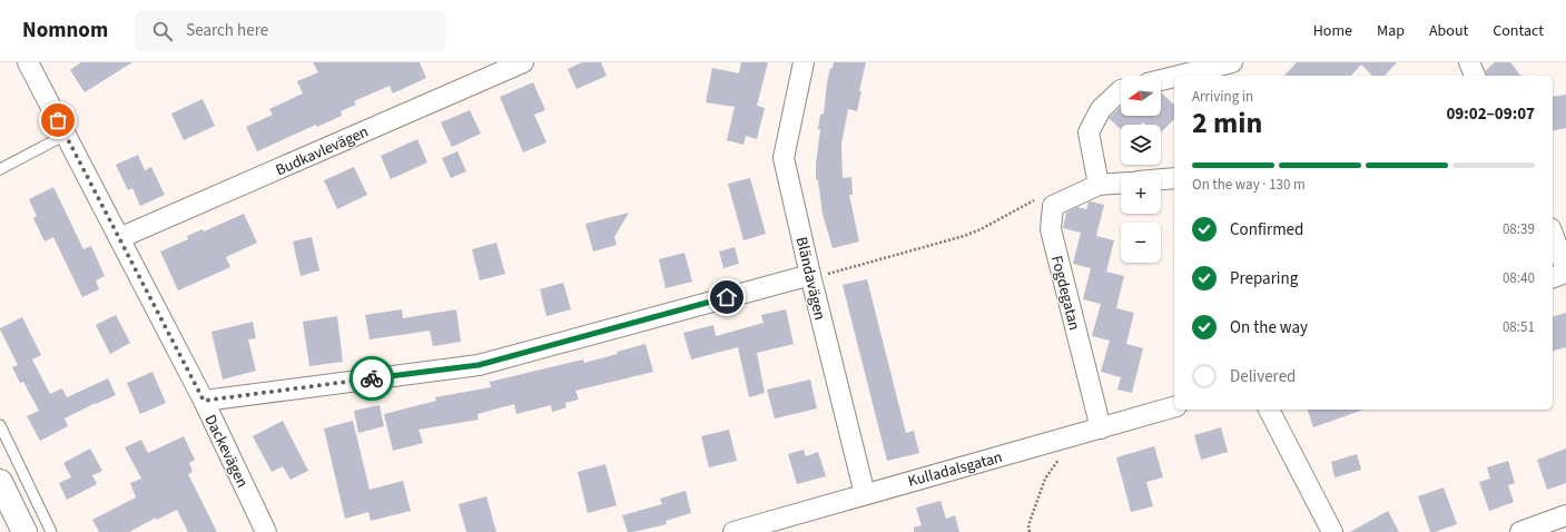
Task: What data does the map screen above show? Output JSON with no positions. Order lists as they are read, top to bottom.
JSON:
{
  "streets": {
    "street": [
      "Budkavlevägen",
      "Bländavägen",
      "Fogdegatan",
      "Dackevägen",
      "Kulladalsgatan"
    ]
  },
  "crossings": [
    ["Budkavlevägen", "Dackevägen"],
    ["Bländavägen", "Kulladalsgatan"],
    ["Fogdegatan", "Kulladalsgatan"]
  ],
  "north": "left",
  "page": {
    "header": "Nomnom",
    "search": "Search here",
    "nav": [
      "Home",
      "Map",
      "About",
      "Contact"
    ],
    "map_buttons": ["+", "−"],
    "heading": ["2 min", "Arriving in", "09:02–09:07"],
    "bar": "On the way · 130 m",
    "list": [
      ["Confirmed", "08:39"],
      ["Preparing", "08:40"],
      ["On the way", "08:51"],
      "Delivered"
    ]
  }
}
